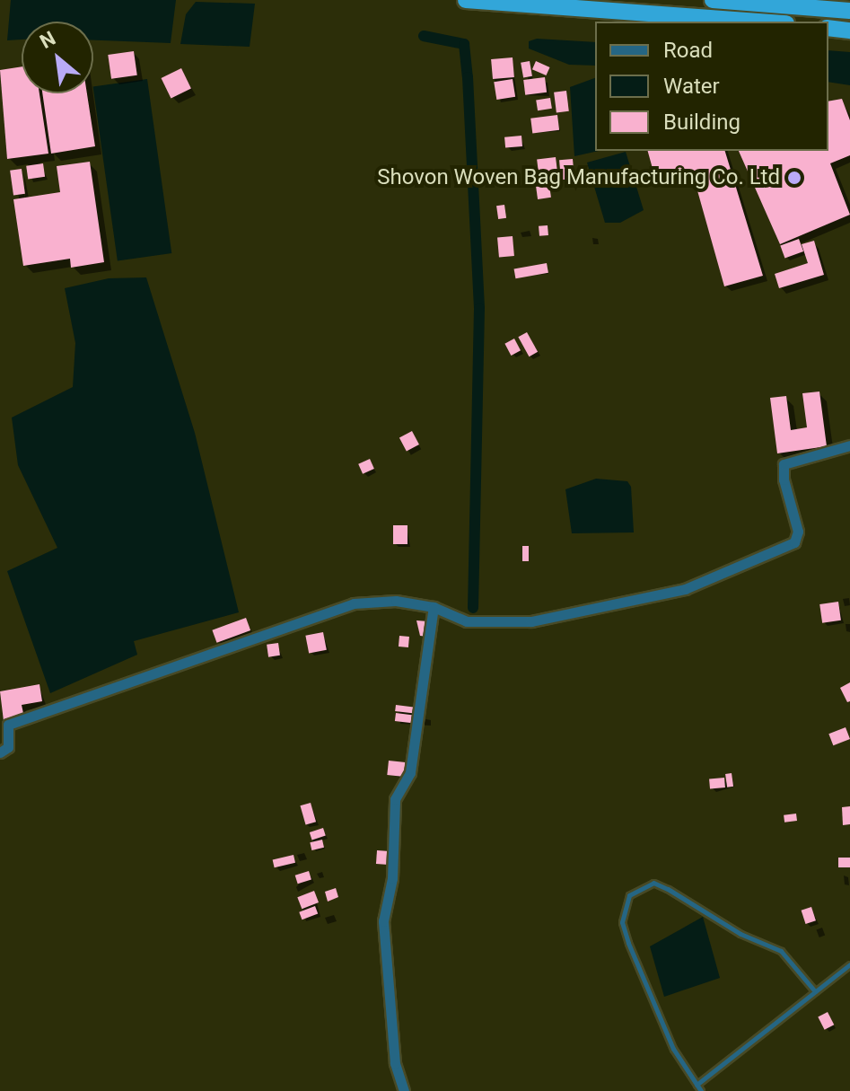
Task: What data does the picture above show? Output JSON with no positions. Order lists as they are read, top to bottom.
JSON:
{
  "places": ["Shovon Woven Bag Manufacturing Co. Ltd"],
  "legend": ["Road", "Water", "Building"],
  "north": "top left"
}
